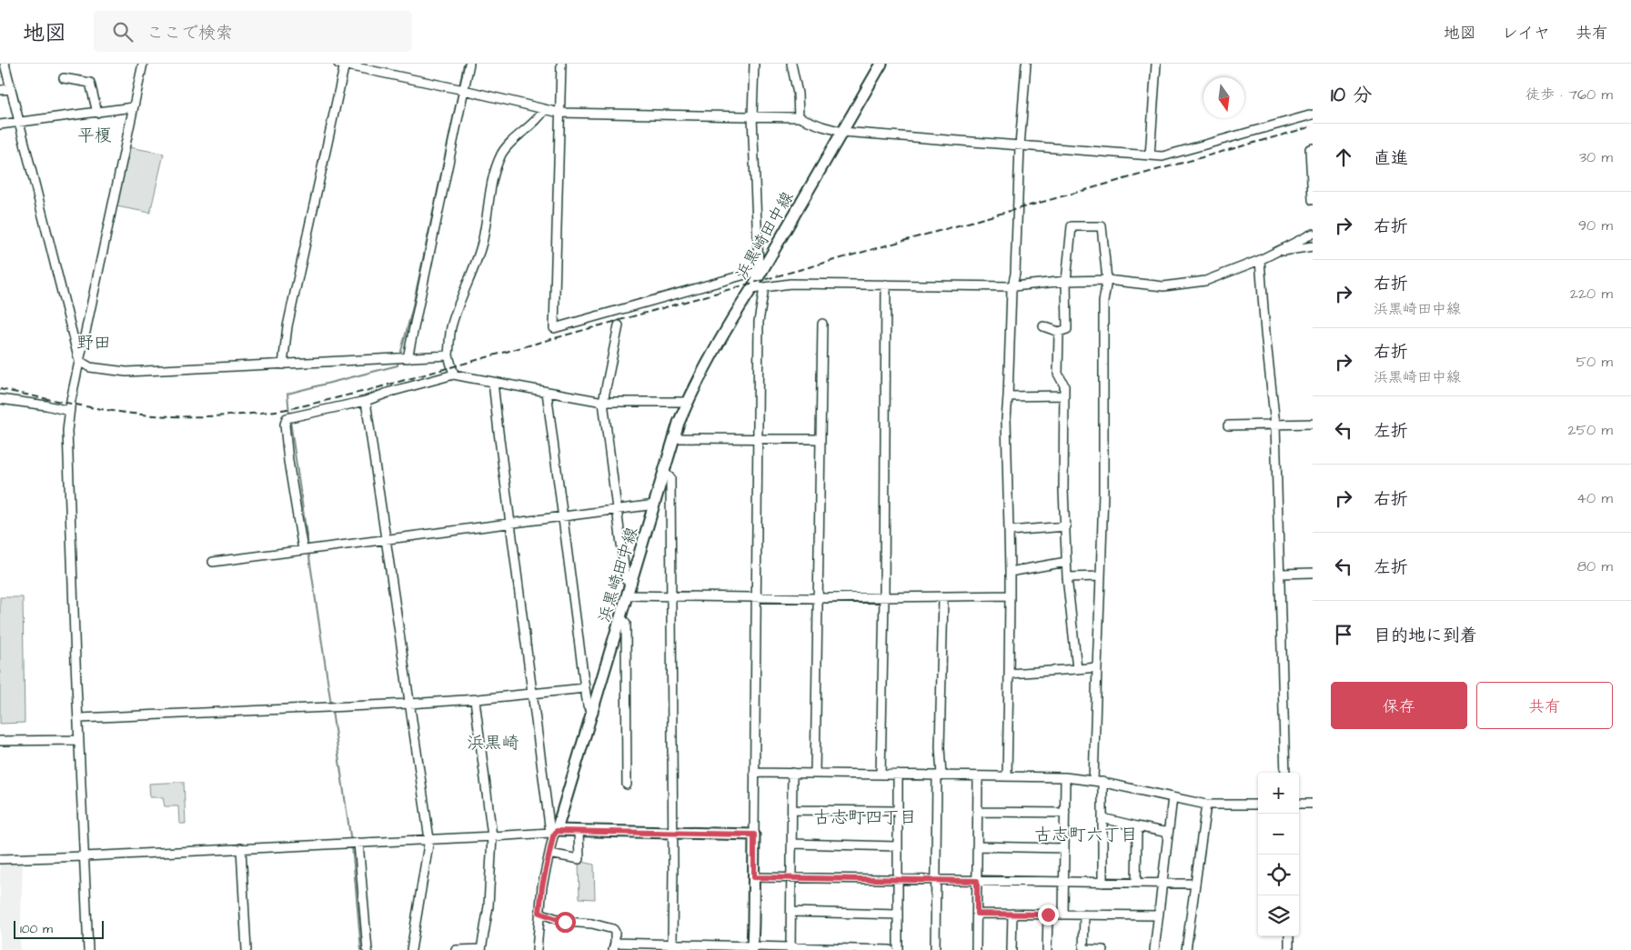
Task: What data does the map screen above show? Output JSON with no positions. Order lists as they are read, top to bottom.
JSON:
{
  "streets": {
    "main road": ["浜黒崎田中線"]
  },
  "districts": [
    "平榎",
    "野田",
    "浜黒崎",
    "古志町四丁目",
    "古志町六丁目"
  ],
  "scale_bar": "100 m",
  "north": "bottom",
  "page": {
    "header": "地図",
    "search": "ここで検索",
    "nav": ["地図", "レイヤ", "共有"],
    "heading": ["10 分", "徒歩 · 760 m"],
    "list": [
      ["直進", "30 m"],
      ["右折", "90 m"],
      ["右折", "浜黒崎田中線", "220 m"],
      ["右折", "浜黒崎田中線", "50 m"],
      ["左折", "250 m"],
      ["右折", "40 m"],
      ["左折", "80 m"],
      "目的地に到着"
    ],
    "buttons": ["保存", "共有"],
    "map_buttons": ["+", "−"],
    "scale": "100 m"
  }
}
